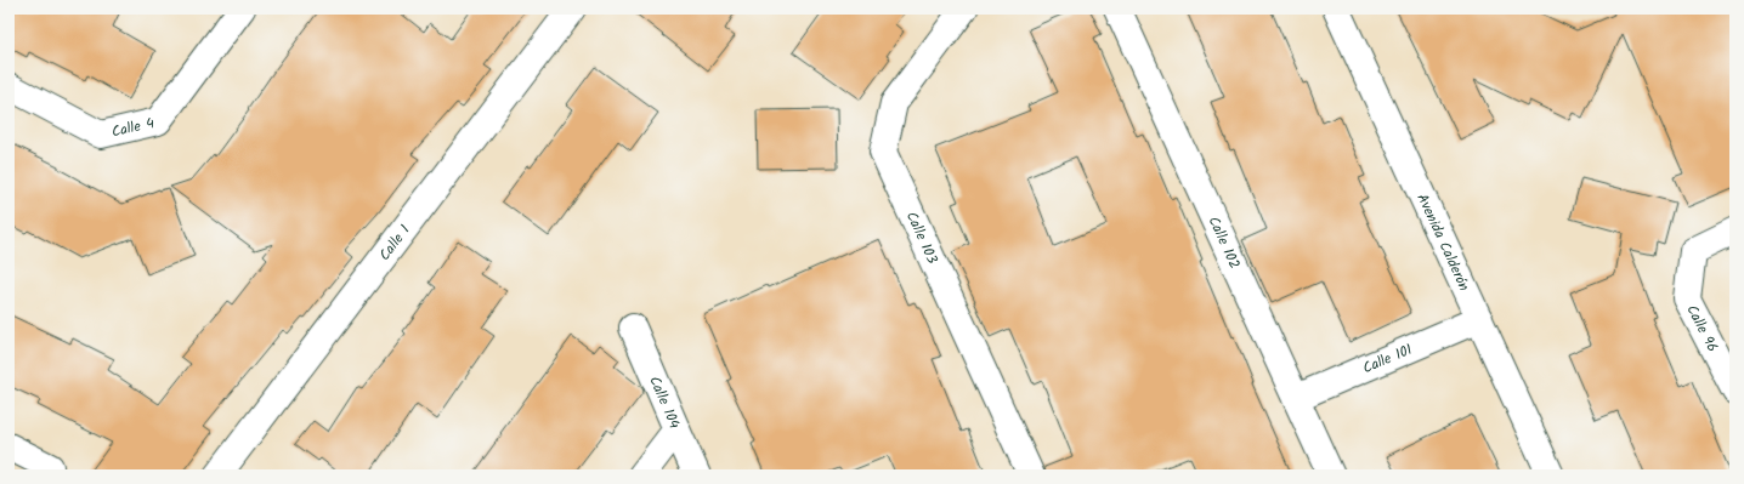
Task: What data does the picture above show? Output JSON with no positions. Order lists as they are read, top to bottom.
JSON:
{
  "streets": {
    "street": [
      "Calle 4",
      "Calle 103",
      "Calle 102",
      "Avenida Calderón",
      "Calle 1",
      "Calle 96",
      "Calle 101",
      "Calle 104"
    ]
  },
  "crossings": [
    ["Calle 102", "Calle 101"],
    ["Avenida Calderón", "Calle 101"]
  ]
}
